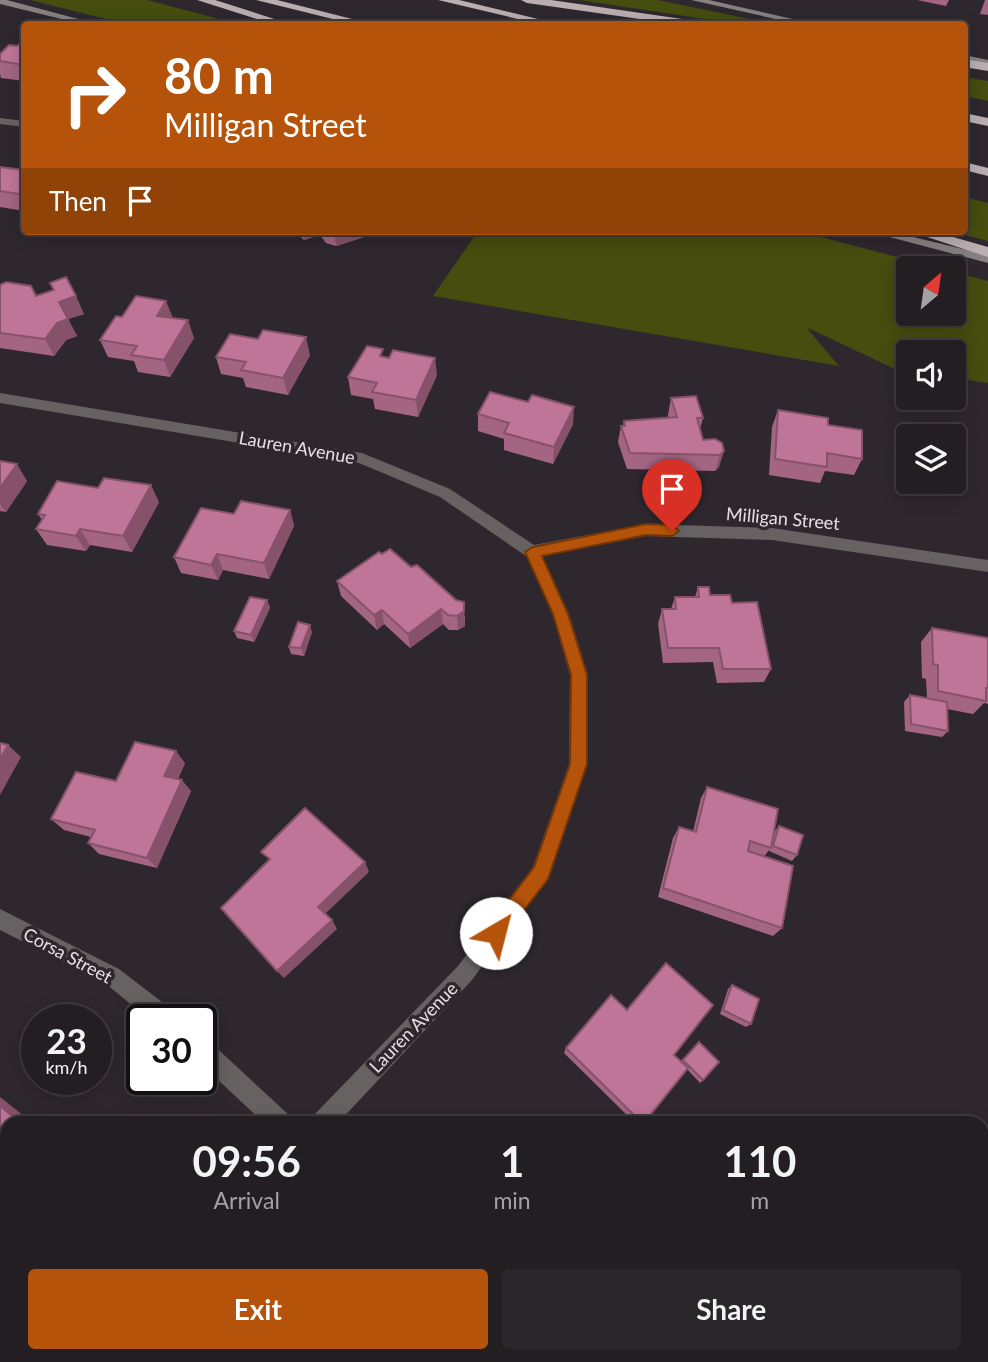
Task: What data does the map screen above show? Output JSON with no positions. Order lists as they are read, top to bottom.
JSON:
{
  "streets": {
    "street": ["Lauren Avenue", "Milligan Street", "Corsa Street"]
  },
  "crossings": [
    ["Lauren Avenue", "Milligan Street"]
  ],
  "north": "top right",
  "page": {
    "turn": ["80 m", "Milligan Street"],
    "then": "Then",
    "speed": "23 km/h",
    "limit": "30",
    "eta": [
      "09:56",
      "Arrival",
      "1",
      "min",
      "110",
      "m"
    ],
    "buttons": ["Exit", "Share"]
  }
}
